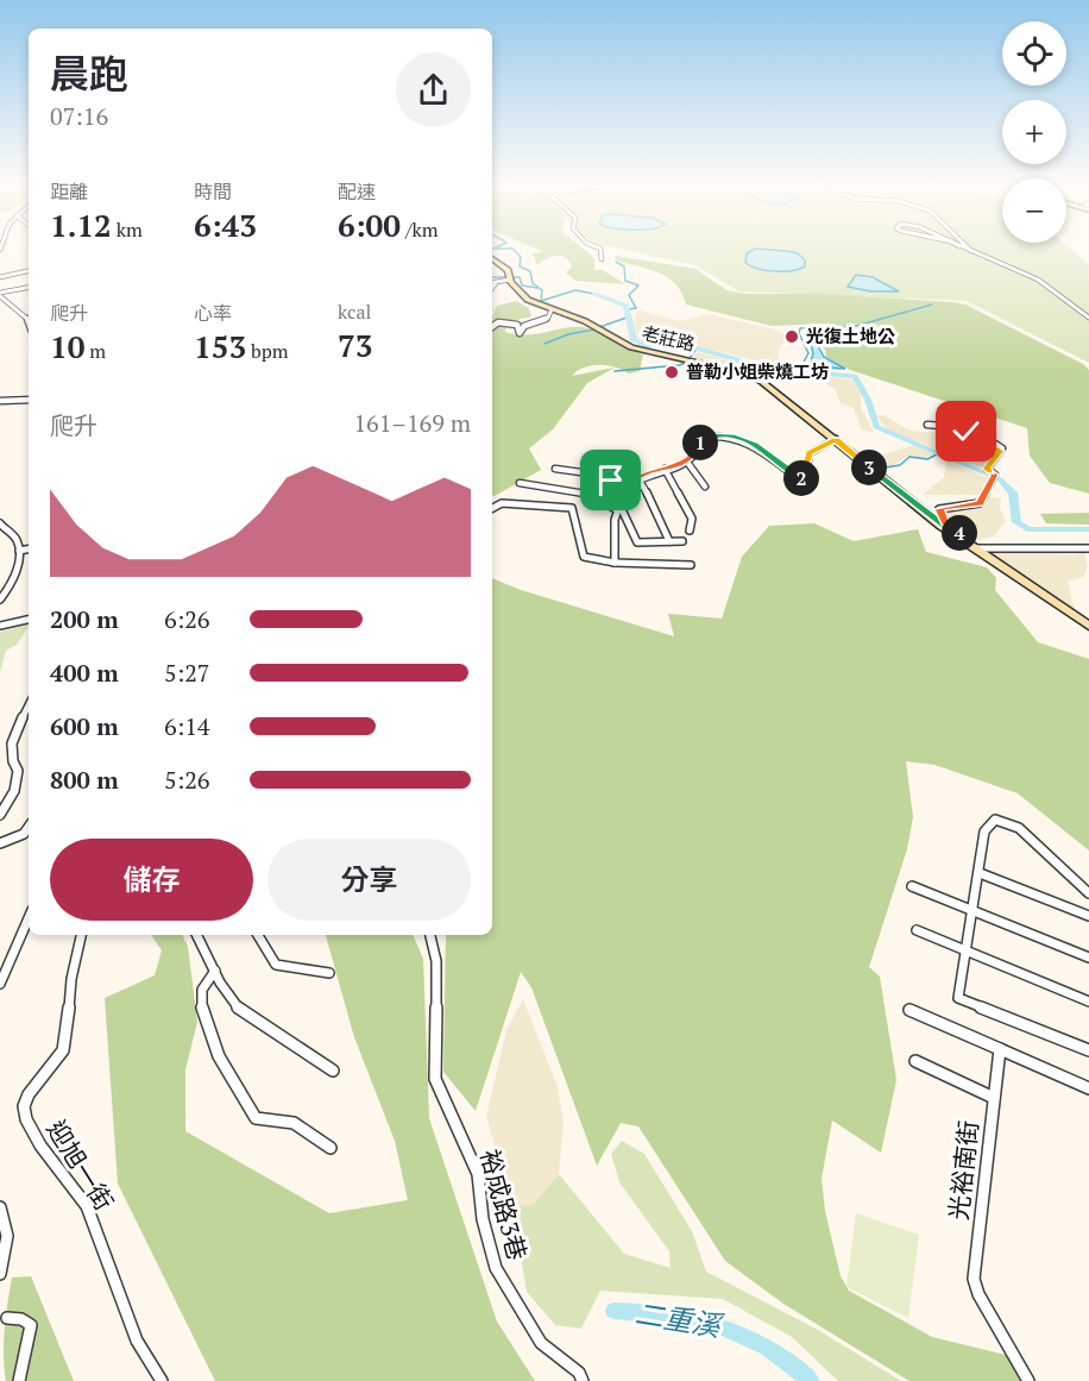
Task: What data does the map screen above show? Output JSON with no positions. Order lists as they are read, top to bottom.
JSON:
{
  "streets": {
    "street": [
      "老莊路",
      "迎旭一街",
      "光裕南街",
      "裕成路3巷"
    ]
  },
  "water": ["二重溪"],
  "places": ["光復土地公", "普勒小姐柴燒工坊"],
  "page": {
    "map_buttons": ["+", "−"],
    "heading": ["晨跑", "07:16"],
    "stats": [
      ["距離", "1.12 km"],
      ["時間", "6:43"],
      ["配速", "6:00 /km"],
      ["爬升", "10 m"],
      ["心率", "153 bpm"],
      ["kcal", "73"]
    ],
    "chart": ["爬升", "161–169 m"],
    "pins": [
      "1",
      "3",
      "2",
      "4"
    ],
    "list": [
      {
        "name": "200 m",
        "note": "6:26"
      },
      {
        "name": "400 m",
        "note": "5:27"
      },
      {
        "name": "600 m",
        "note": "6:14"
      },
      {
        "name": "800 m",
        "note": "5:26"
      }
    ],
    "buttons": ["儲存", "分享"]
  }
}
